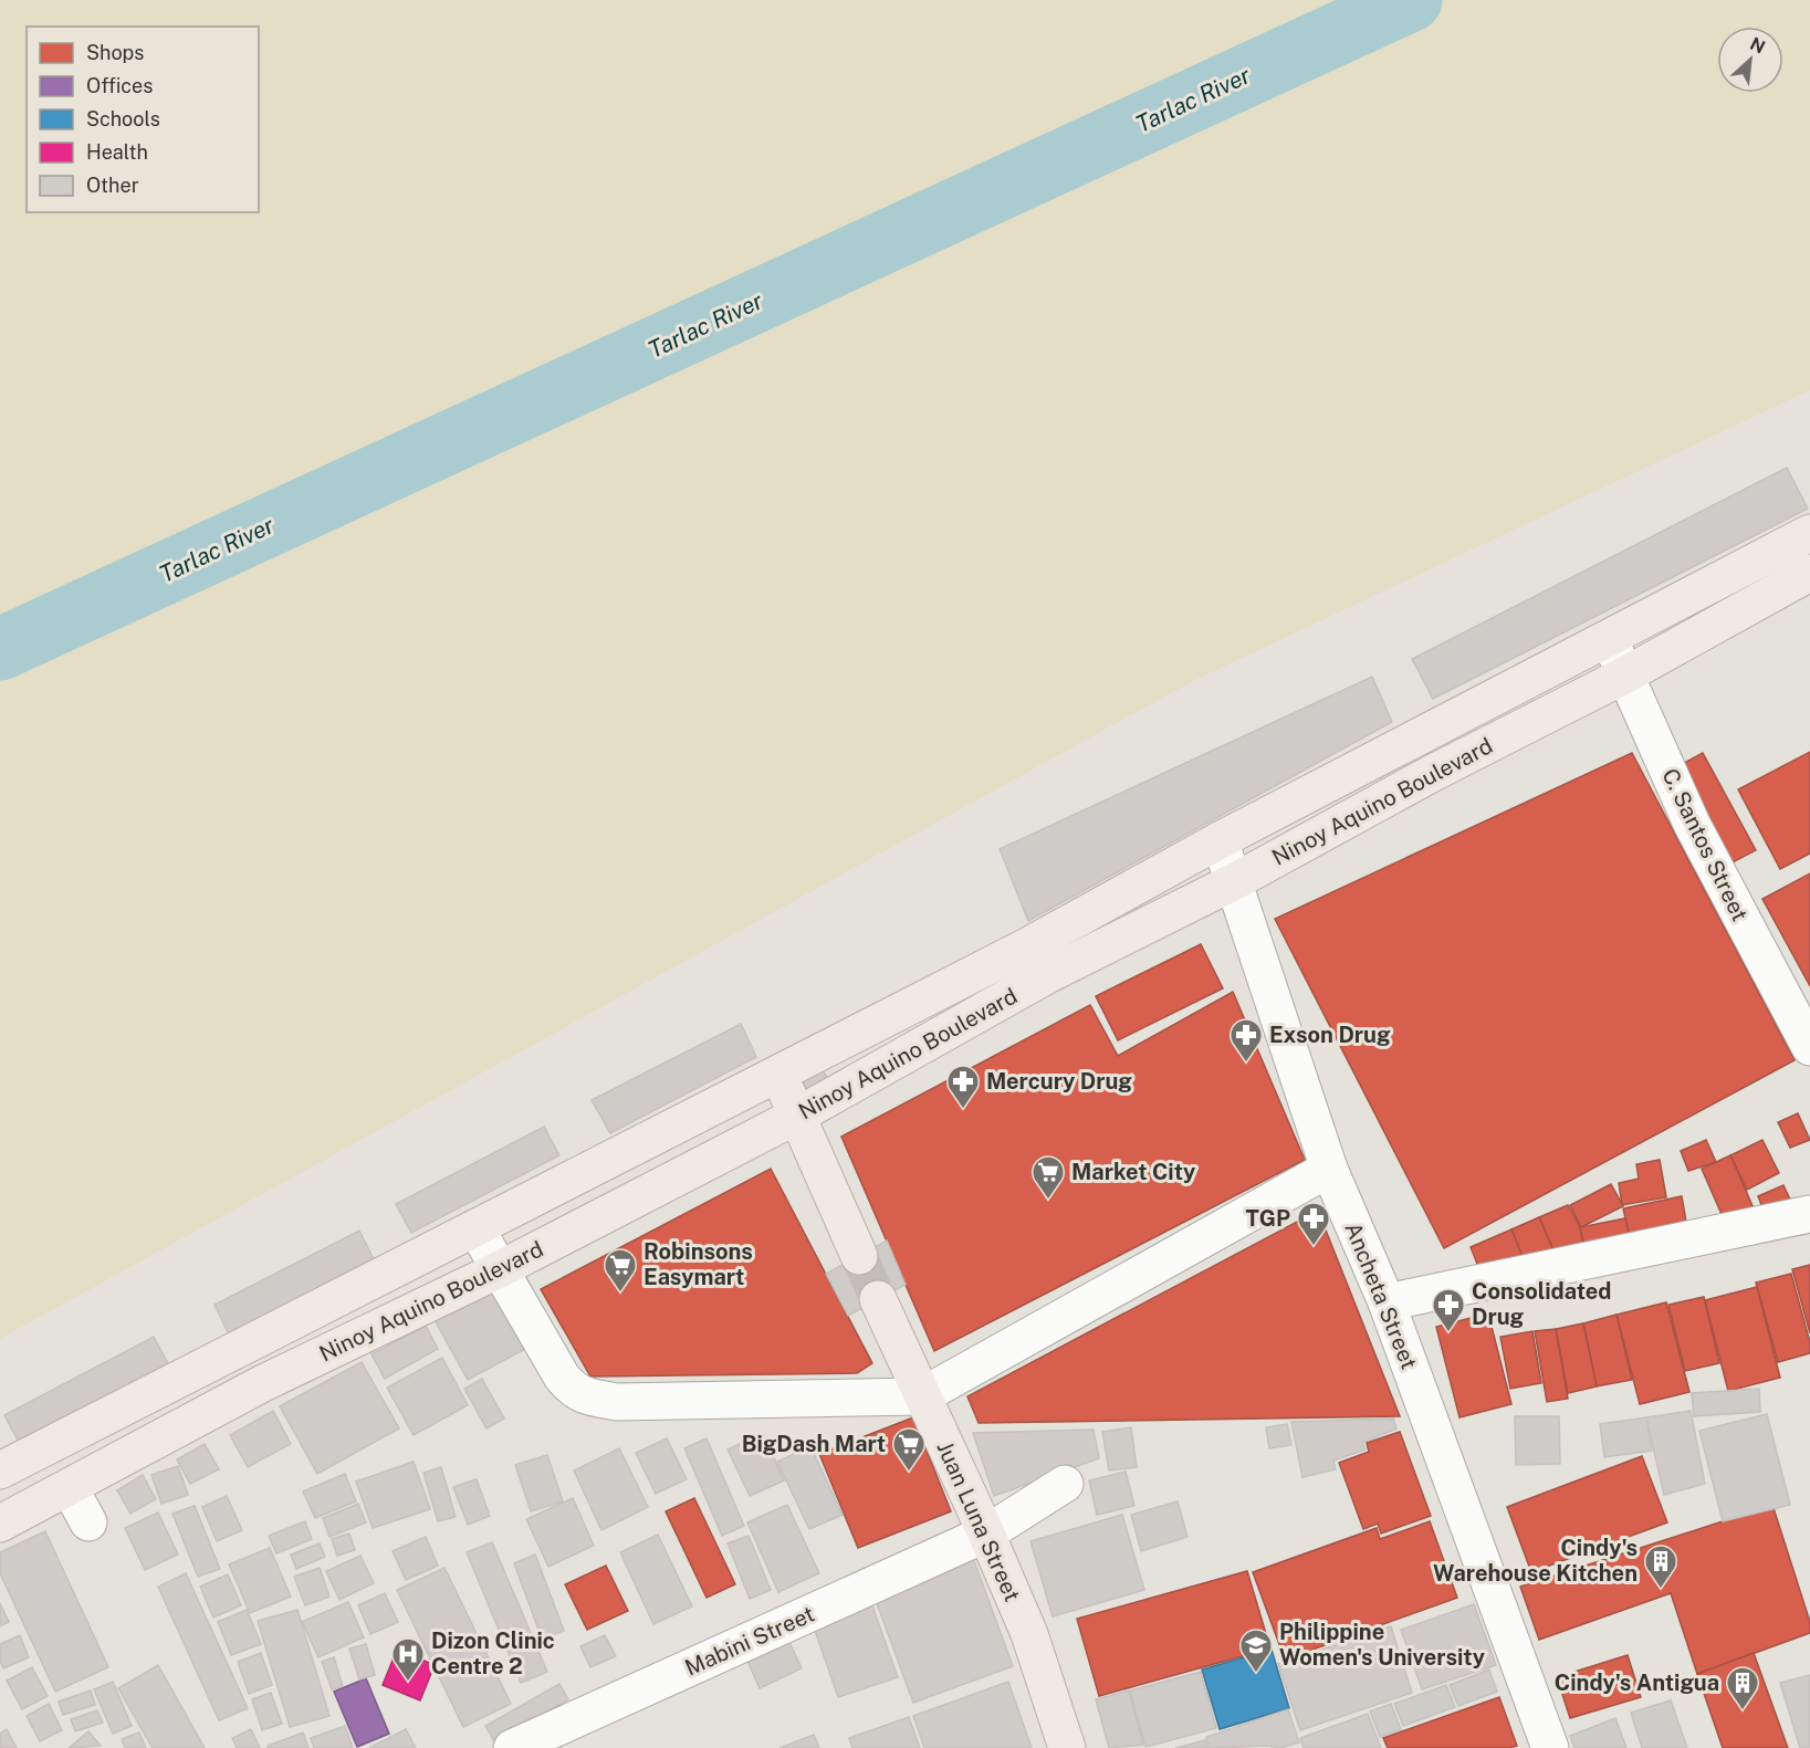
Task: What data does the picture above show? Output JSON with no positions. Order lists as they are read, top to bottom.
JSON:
{
  "streets": {
    "main road": ["Ninoy Aquino Boulevard", "Juan Luna Street"],
    "street": ["C. Santos Street", "Ancheta Street", "Mabini Street"]
  },
  "crossings": [
    ["Ninoy Aquino Boulevard", "C. Santos Street"],
    ["Ninoy Aquino Boulevard", "Ancheta Street"],
    ["Juan Luna Street", "Mabini Street"]
  ],
  "water": ["Tarlac River"],
  "places": {
    "pharmacy": [
      "Exson Drug",
      "Mercury Drug",
      "TGP",
      "Consolidated Drug"
    ],
    "supermarket": ["Market City", "Robinsons Easymart", "BigDash Mart"],
    "building": ["Cindy's Warehouse Kitchen", "Cindy's Antigua"],
    "school or university": ["Philippine Women's University"],
    "hospital": ["Dizon Clinic Centre 2"]
  },
  "legend": [
    "Shops",
    "Offices",
    "Schools",
    "Health",
    "Other"
  ],
  "north": "top right"
}
